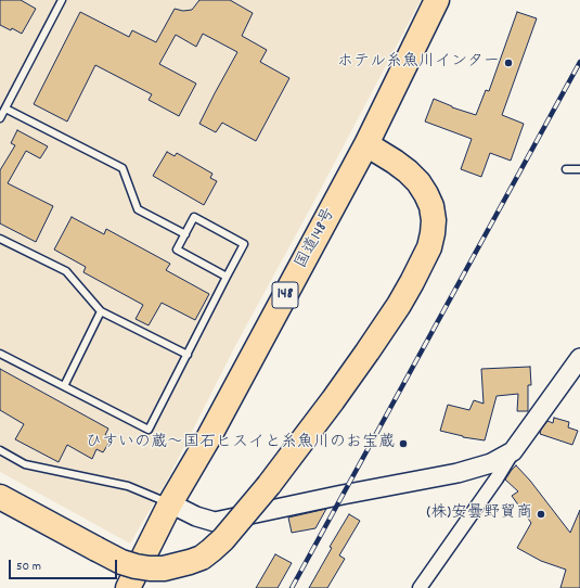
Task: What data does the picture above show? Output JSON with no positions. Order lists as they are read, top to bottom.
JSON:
{
  "streets": {
    "highway": ["国道148号", "148"]
  },
  "places": ["ホテル糸魚川インター", "ひすいの蔵～国石ヒスイと糸魚川のお宝蔵", "(株)安曇野貿商"],
  "scale_bar": "50 m"
}
